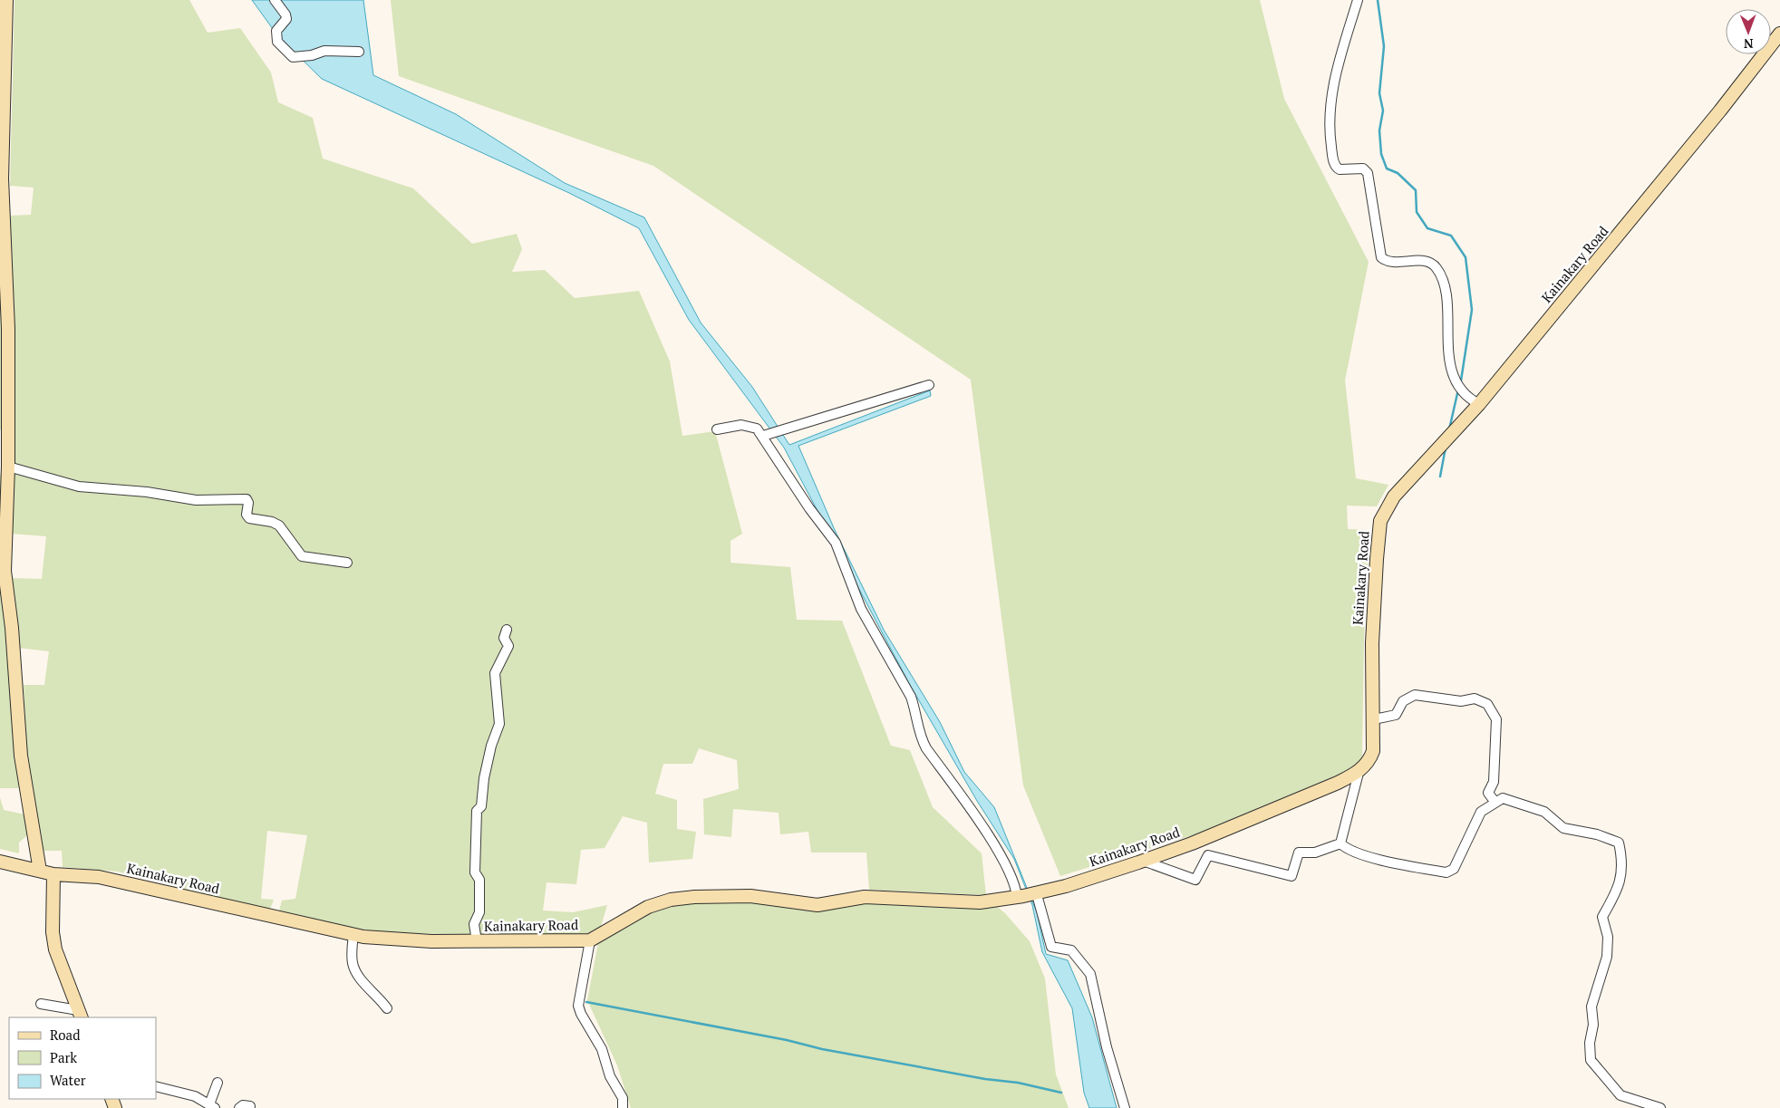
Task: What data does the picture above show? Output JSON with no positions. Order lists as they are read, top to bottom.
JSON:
{
  "streets": {
    "main road": ["Kainakary Road"]
  },
  "legend": ["Road", "Park", "Water"],
  "north": "bottom"
}
